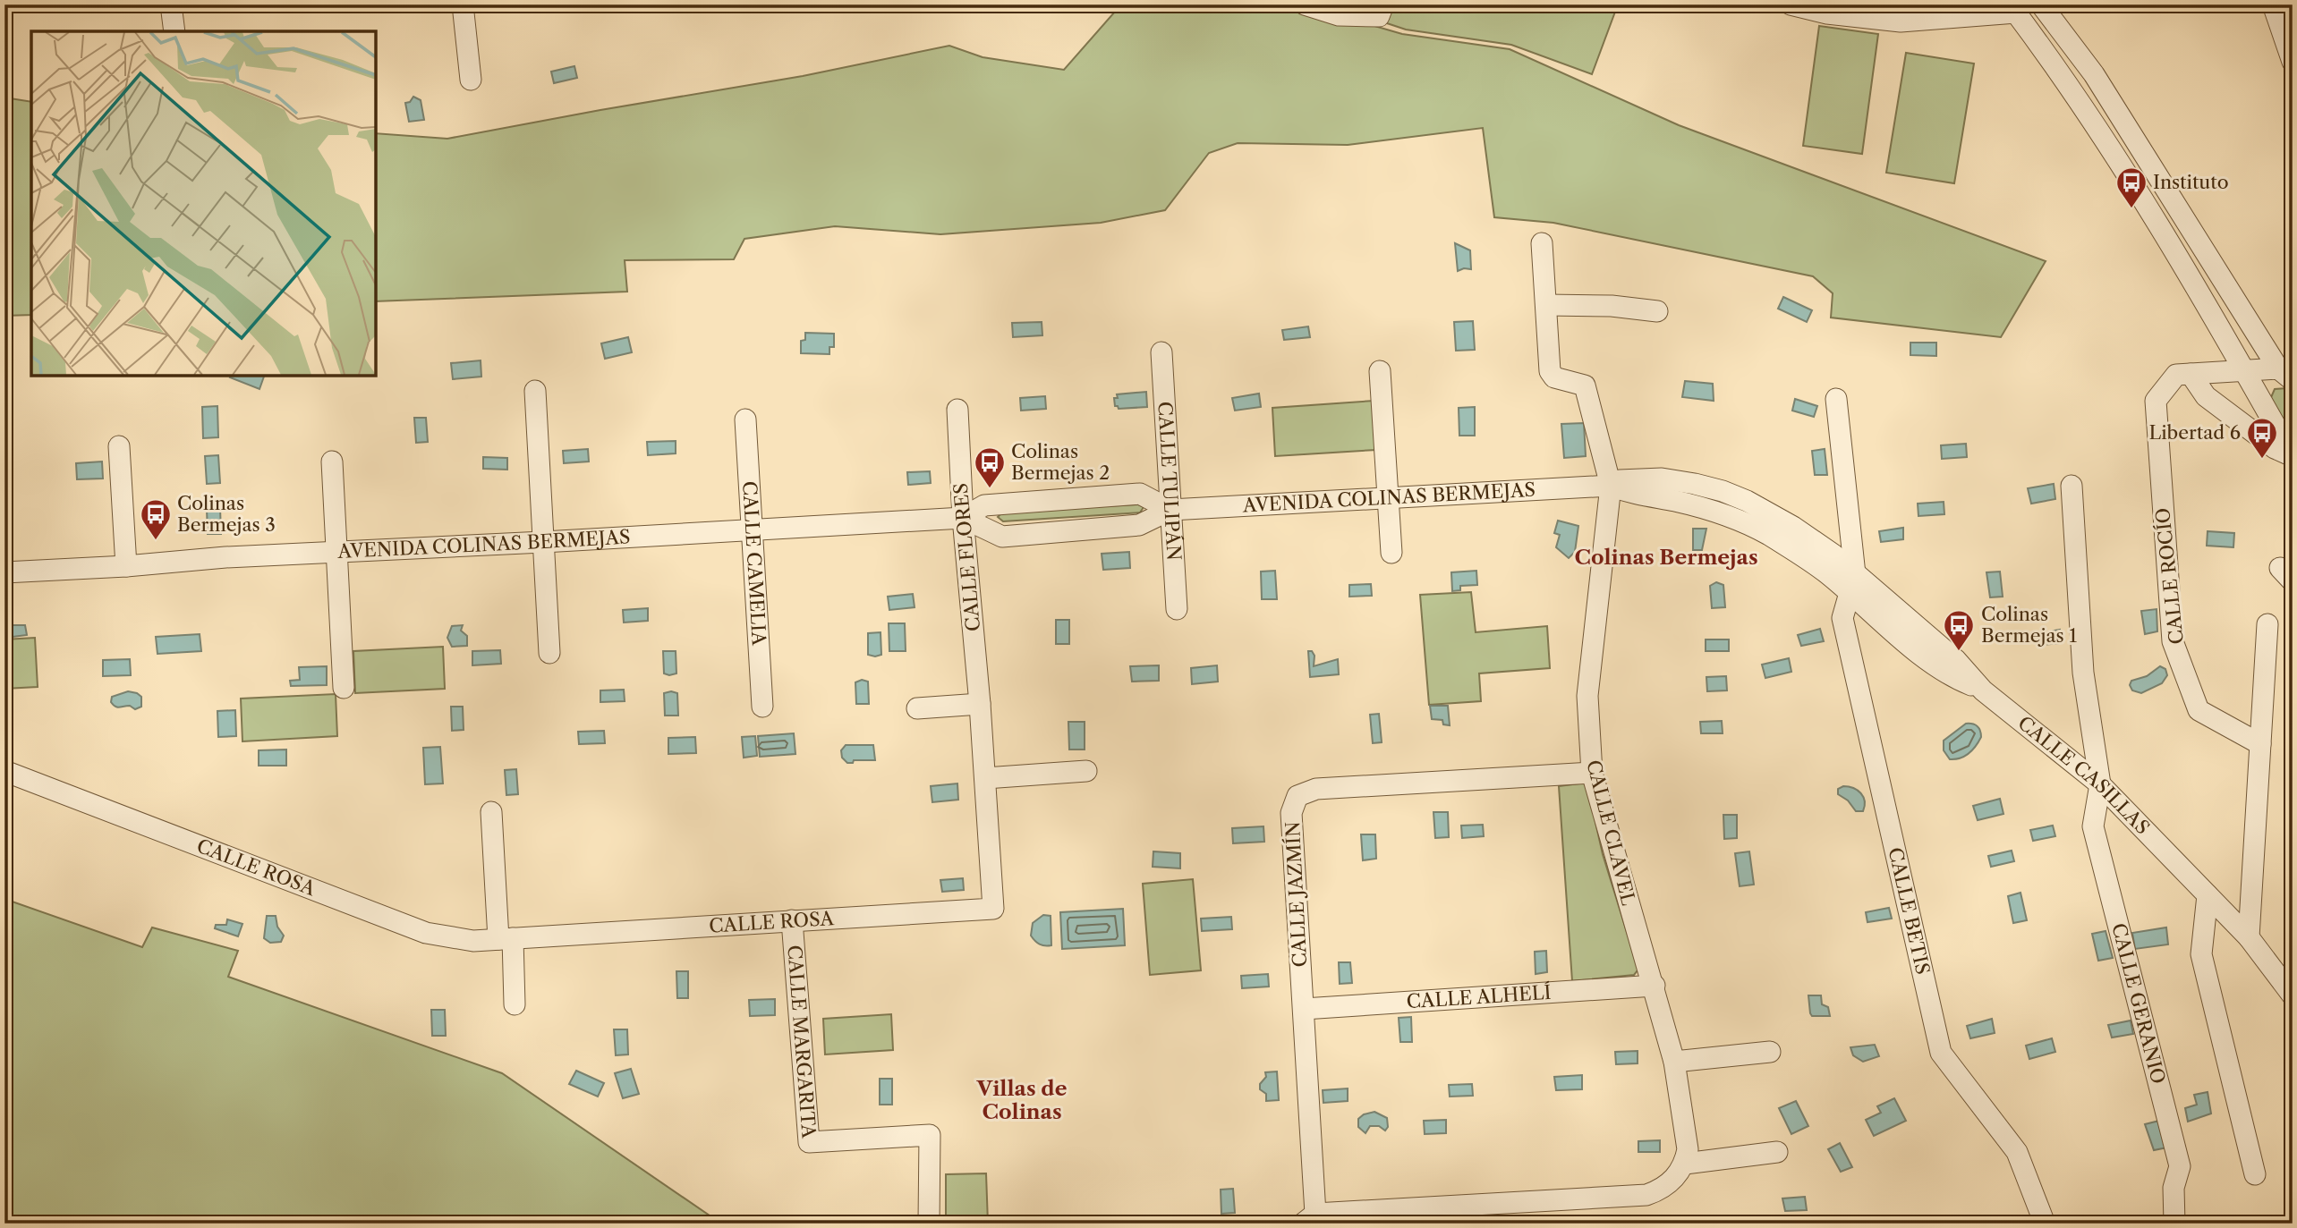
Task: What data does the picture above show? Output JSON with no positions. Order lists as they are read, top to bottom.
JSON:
{
  "streets": {
    "street": [
      "CALLE TULIPÁN",
      "AVENIDA COLINAS BERMEJAS",
      "CALLE FLORES",
      "CALLE CAMELIA",
      "CALLE ROCÍO",
      "CALLE CASILLAS",
      "CALLE CLAVEL",
      "CALLE ROSA",
      "CALLE JAZMÍN",
      "CALLE BETIS",
      "CALLE ALHELÍ",
      "CALLE GERANIO",
      "CALLE MARGARITA"
    ]
  },
  "crossings": [
    ["CALLE TULIPÁN", "AVENIDA COLINAS BERMEJAS"],
    ["AVENIDA COLINAS BERMEJAS", "CALLE FLORES"],
    ["AVENIDA COLINAS BERMEJAS", "CALLE CAMELIA"],
    ["AVENIDA COLINAS BERMEJAS", "CALLE CASILLAS"],
    ["AVENIDA COLINAS BERMEJAS", "CALLE CLAVEL"],
    ["AVENIDA COLINAS BERMEJAS", "CALLE BETIS"],
    ["CALLE FLORES", "CALLE ROSA"],
    ["CALLE CASILLAS", "CALLE BETIS"],
    ["CALLE CASILLAS", "CALLE GERANIO"],
    ["CALLE CLAVEL", "CALLE JAZMÍN"],
    ["CALLE CLAVEL", "CALLE ALHELÍ"],
    ["CALLE ROSA", "CALLE MARGARITA"],
    ["CALLE JAZMÍN", "CALLE ALHELÍ"]
  ],
  "districts": ["Colinas Bermejas", "Villas de Colinas"],
  "places": {
    "bus stop": [
      "Instituto",
      "Libertad 6",
      "Colinas Bermejas 2",
      "Colinas Bermejas 3",
      "Colinas Bermejas 1"
    ]
  }
}
